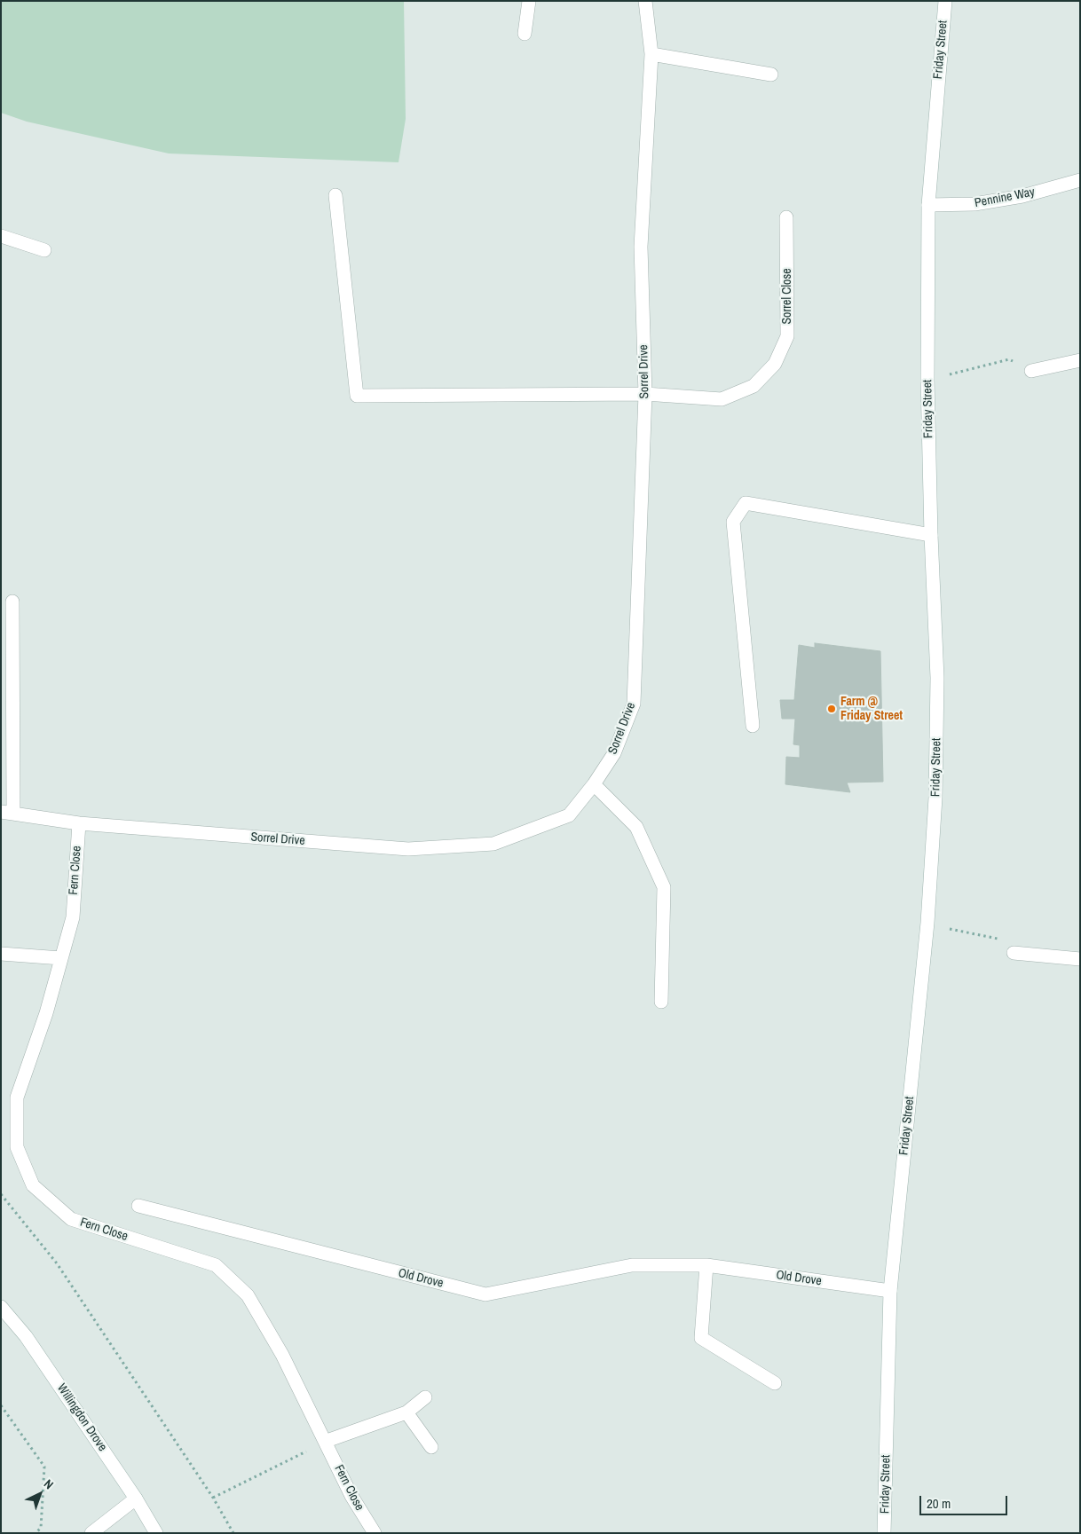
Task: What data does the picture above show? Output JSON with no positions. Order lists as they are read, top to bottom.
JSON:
{
  "streets": {
    "street": [
      "Friday Street",
      "Pennine Way",
      "Sorrel Close",
      "Sorrel Drive",
      "Fern Close",
      "Old Drove",
      "Willingdon Drove"
    ]
  },
  "crossings": [
    ["Friday Street", "Pennine Way"],
    ["Friday Street", "Old Drove"],
    ["Sorrel Close", "Sorrel Drive"],
    ["Sorrel Drive", "Fern Close"]
  ],
  "places": ["Farm @ Friday Street"],
  "scale_bar": "20 m",
  "north": "top right"
}
